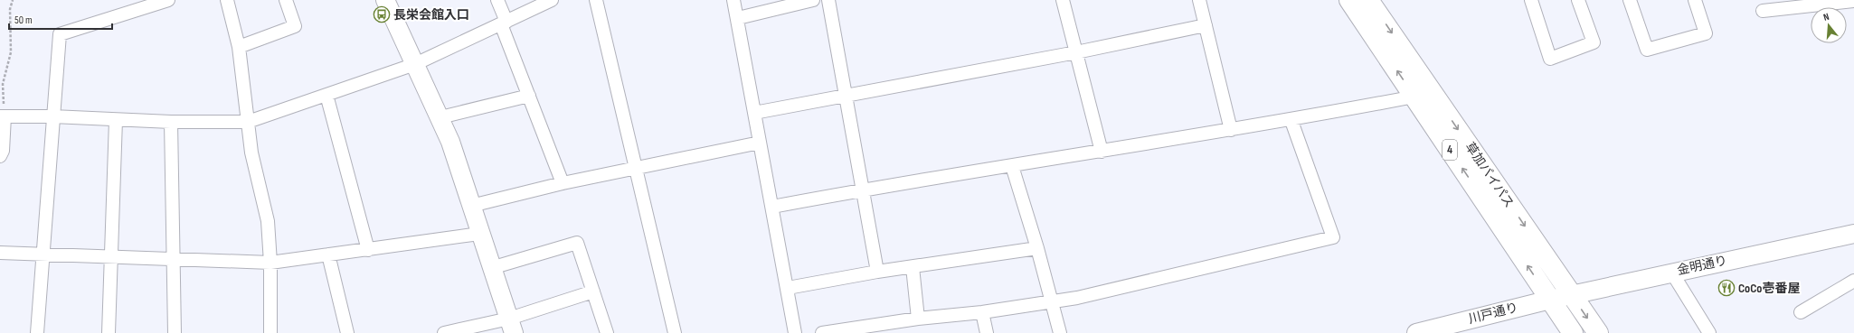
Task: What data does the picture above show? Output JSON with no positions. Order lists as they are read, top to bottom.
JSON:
{
  "streets": {
    "highway": ["4", "草加バイパス"],
    "street": ["金明通り", "川戸通り"]
  },
  "crossings": [
    ["草加バイパス", "金明通り"],
    ["草加バイパス", "川戸通り"],
    ["金明通り", "川戸通り"]
  ],
  "places": {
    "bus stop": ["長栄会館入口"],
    "restaurant": ["CoCo壱番屋"]
  },
  "scale_bar": "50 m",
  "north": "top"
}
